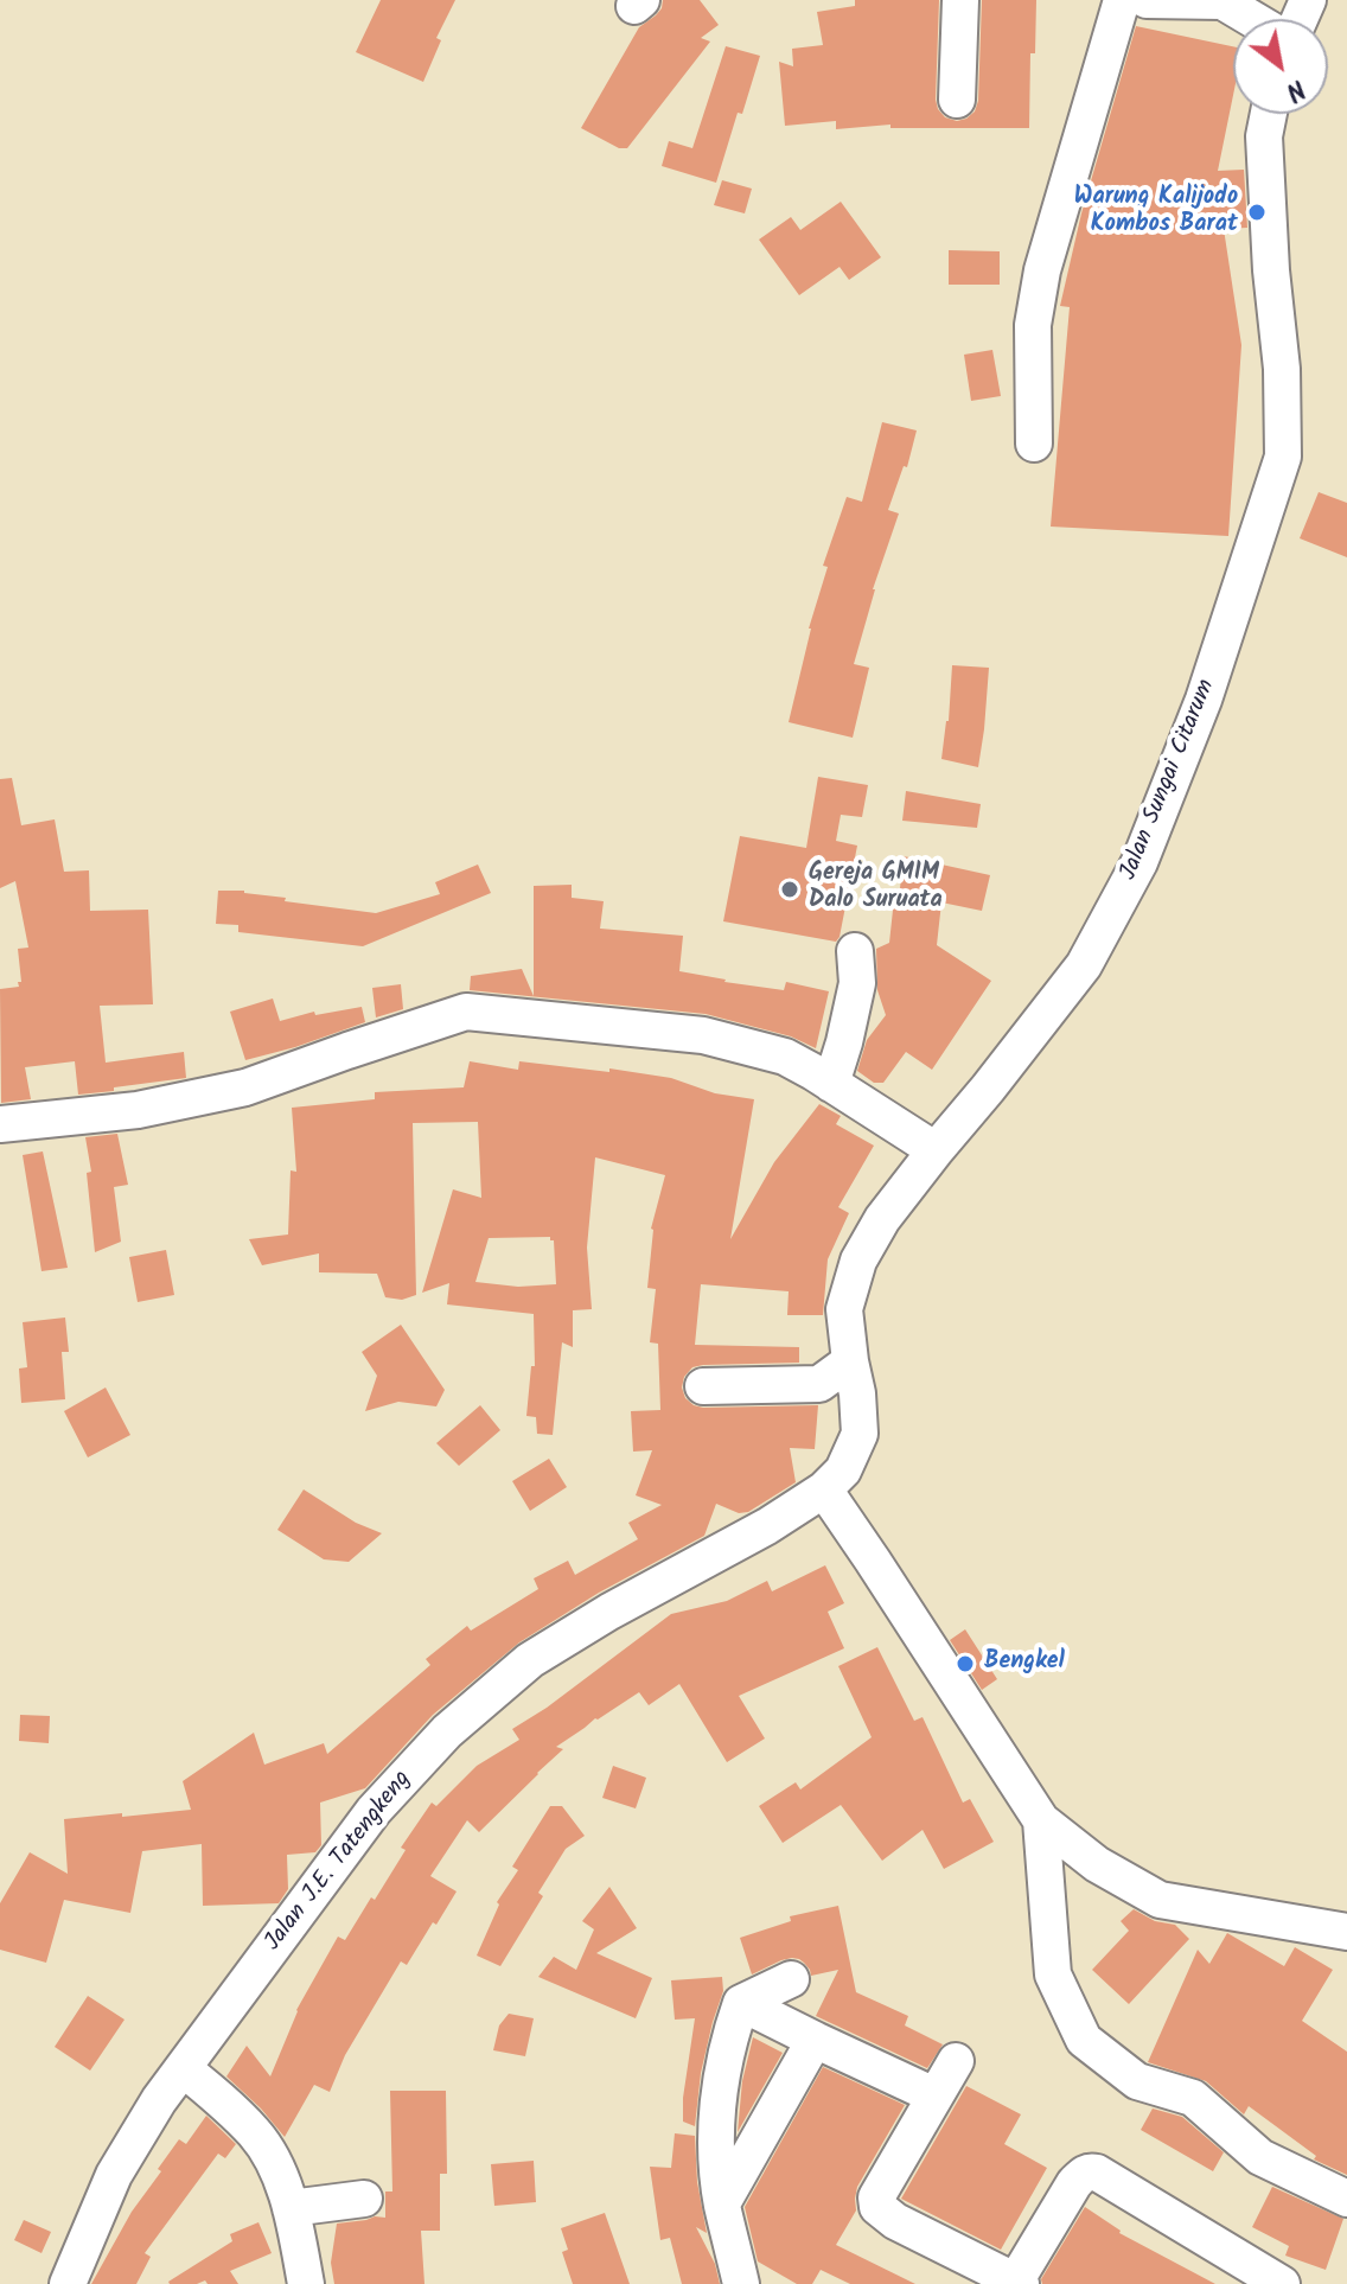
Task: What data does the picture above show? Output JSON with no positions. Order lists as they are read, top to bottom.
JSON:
{
  "streets": {
    "street": ["Jalan Sungai Citarum", "Jalan J.E. Tatengkeng"]
  },
  "crossings": [
    ["Jalan Sungai Citarum", "Jalan J.E. Tatengkeng"]
  ],
  "places": ["Warung Kalijodo Kombos Barat", "Gereja GMIM Dalo Suruata", "Bengkel"],
  "north": "bottom right"
}
